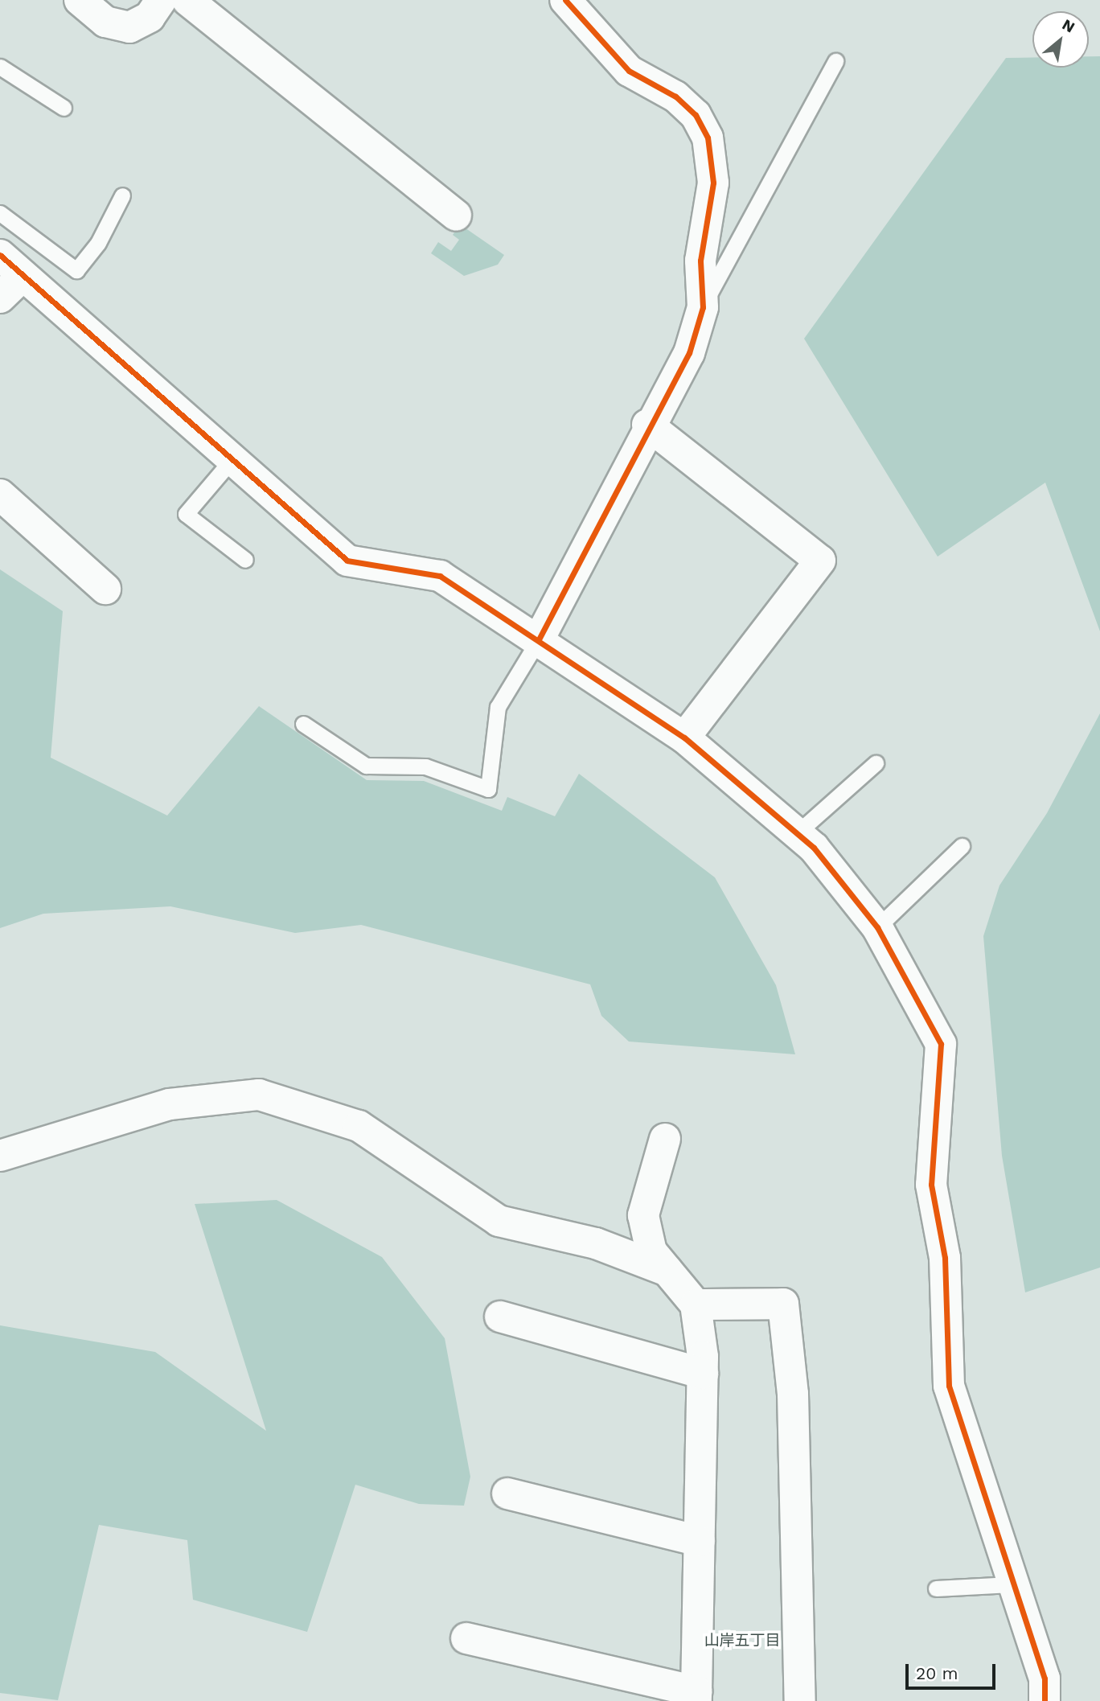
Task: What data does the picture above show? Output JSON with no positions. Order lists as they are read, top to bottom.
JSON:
{
  "districts": ["山岸五丁目"],
  "scale_bar": "20 m",
  "north": "top right"
}
